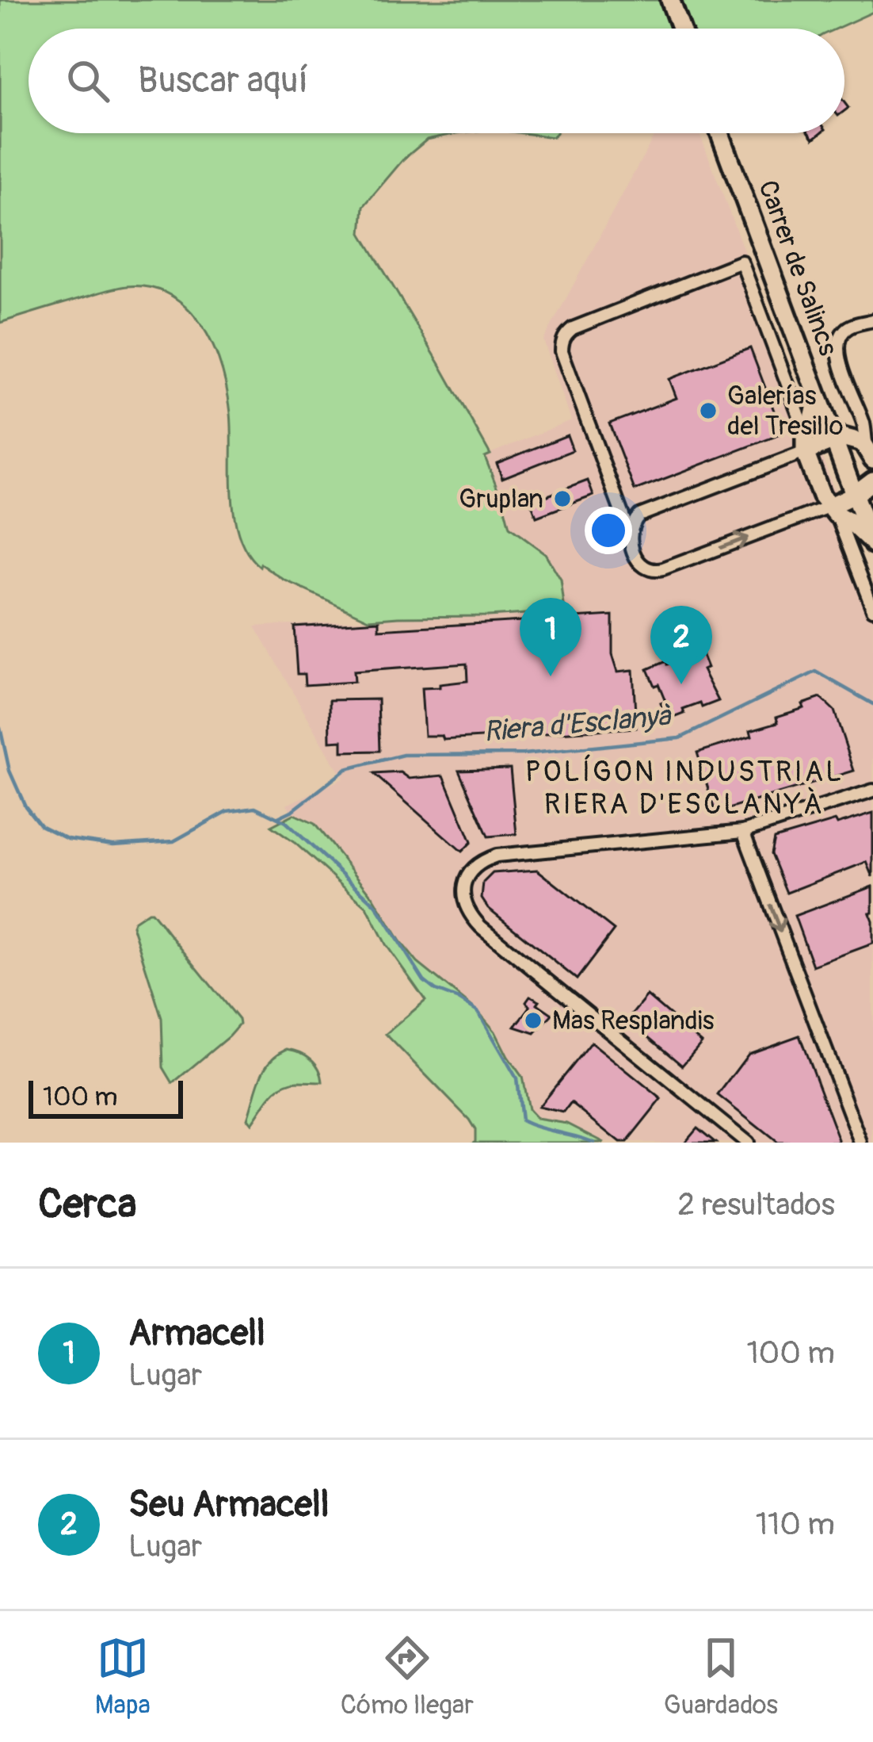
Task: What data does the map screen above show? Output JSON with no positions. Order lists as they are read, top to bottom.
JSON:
{
  "streets": {
    "main road": ["Carrer de Salincs"]
  },
  "districts": ["POLÍGON INDUSTRIAL RIERA D'ESCLANYÀ"],
  "water": ["Riera d'Esclanyà"],
  "places": ["Galerías del Tresillo", "Gruplan", "Mas Resplandis"],
  "scale_bar": "100 m",
  "page": {
    "search": "Buscar aquí",
    "pins": ["1", "2"],
    "scale": "100 m",
    "heading": ["Cerca", "2 resultados"],
    "list": [
      {
        "mark": "1",
        "name": "Armacell",
        "note": "Lugar",
        "value": "100 m"
      },
      {
        "mark": "2",
        "name": "Seu Armacell",
        "note": "Lugar",
        "value": "110 m"
      }
    ],
    "nav": ["Mapa", "Cómo llegar", "Guardados"]
  }
}
